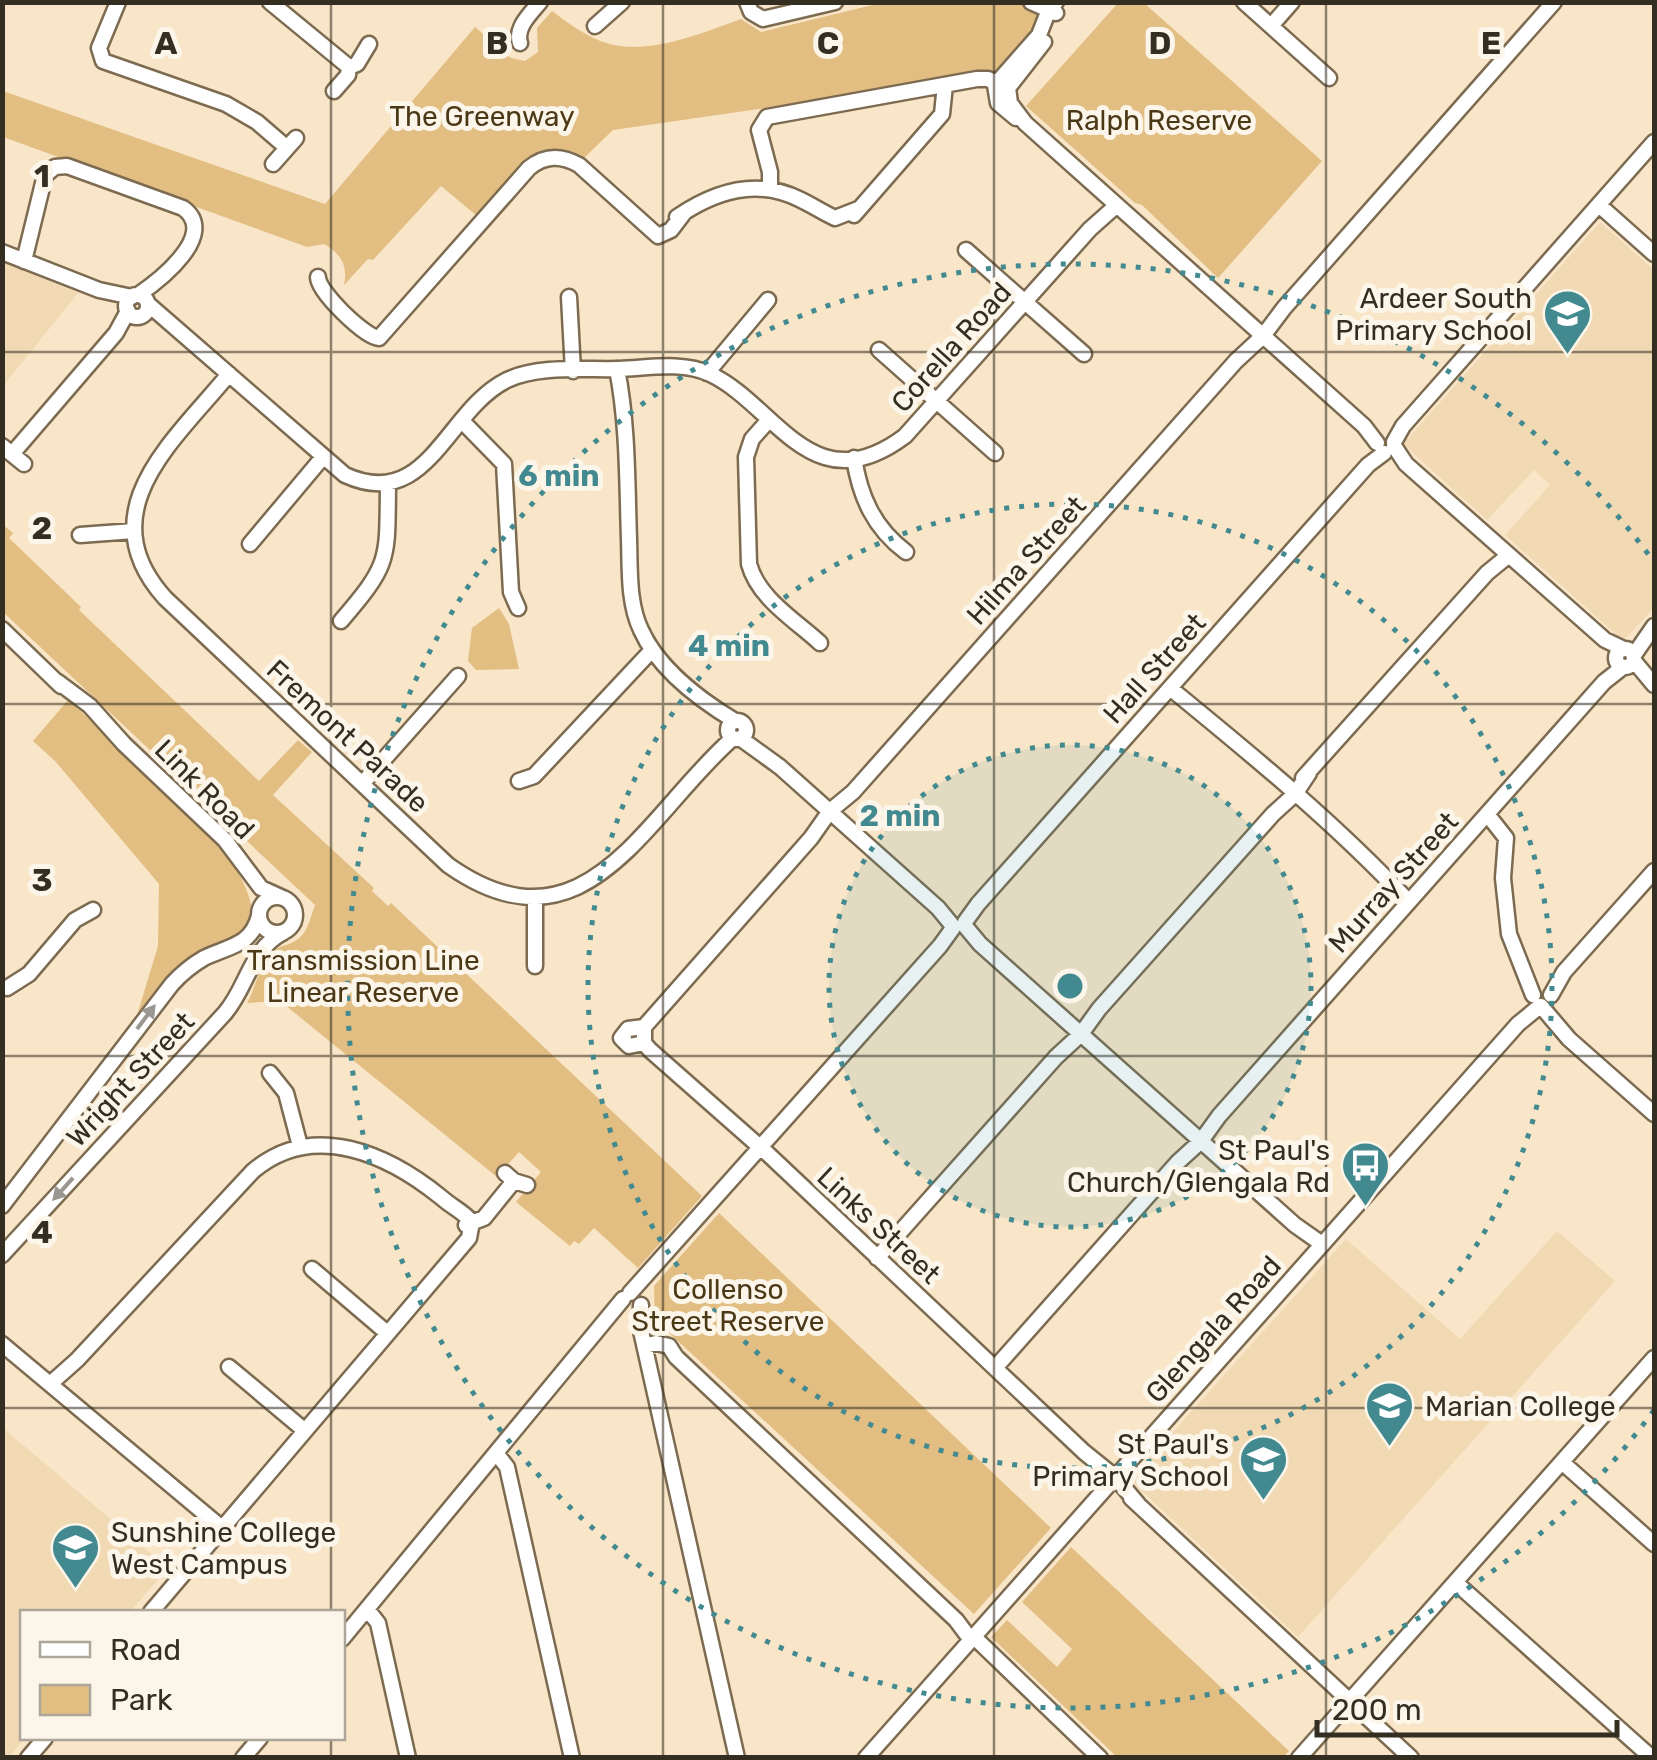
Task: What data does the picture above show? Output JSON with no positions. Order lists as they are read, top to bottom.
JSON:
{
  "streets": {
    "street": [
      "Corella Road",
      "Hilma Street",
      "Hall Street",
      "Fremont Parade",
      "Link Road",
      "Murray Street",
      "Wright Street",
      "Links Street",
      "Glengala Road"
    ]
  },
  "crossings": [
    ["Hilma Street", "Links Street"],
    ["Hall Street", "Links Street"],
    ["Link Road", "Wright Street"],
    ["Murray Street", "Links Street"],
    ["Links Street", "Glengala Road"]
  ],
  "parks": [
    "The Greenway",
    "Ralph Reserve",
    "Transmission Line Linear Reserve",
    "Collenso Street Reserve"
  ],
  "places": {
    "school or university": [
      "Ardeer South Primary School",
      "Marian College",
      "St Paul's Primary School",
      "Sunshine College West Campus"
    ],
    "bus stop": ["St Paul's Church/Glengala Rd"]
  },
  "legend": ["Road", "Park"],
  "scale_bar": "200 m",
  "grid": {
    "columns": [
      "A",
      "B",
      "C",
      "D",
      "E"
    ],
    "rows": [
      "1",
      "2",
      "3",
      "4"
    ]
  },
  "rings": ["6 min", "4 min", "2 min"]
}
